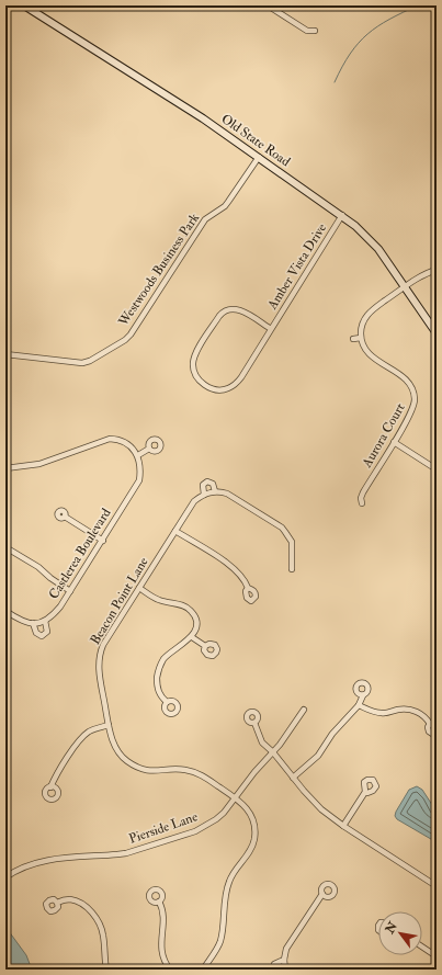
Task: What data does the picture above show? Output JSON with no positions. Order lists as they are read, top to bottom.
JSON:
{
  "streets": {
    "street": [
      "Old State Road",
      "Amber Vista Drive",
      "Westwoods Business Park",
      "Aurora Court",
      "Castlerea Boulevard",
      "Beacon Point Lane",
      "Pierside Lane"
    ]
  },
  "crossings": [
    ["Old State Road", "Amber Vista Drive"],
    ["Old State Road", "Westwoods Business Park"],
    ["Beacon Point Lane", "Pierside Lane"]
  ],
  "north": "top left"
}
